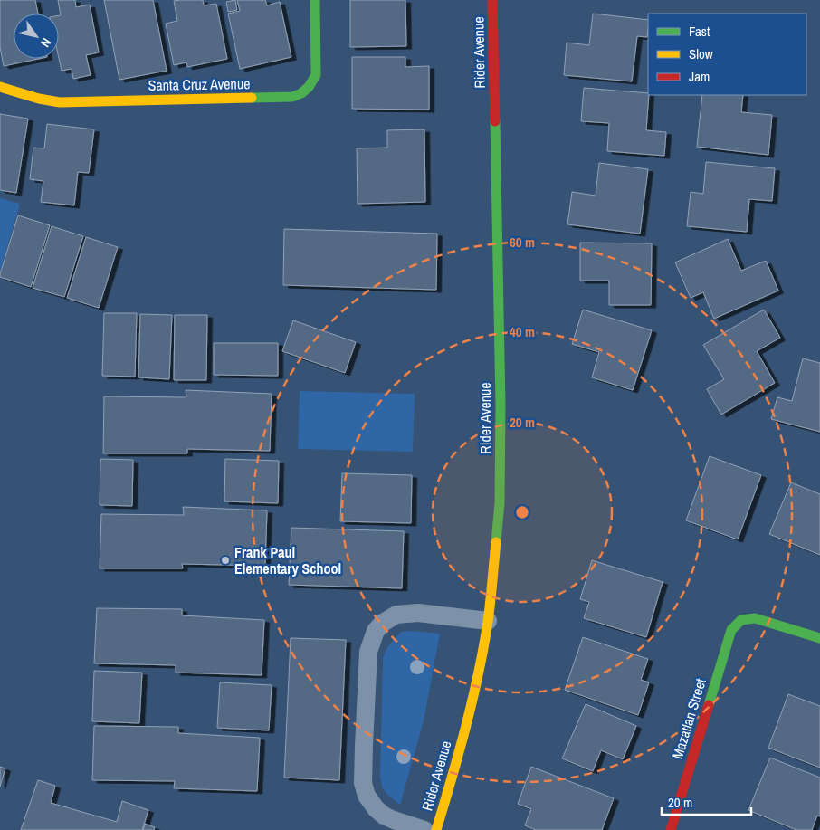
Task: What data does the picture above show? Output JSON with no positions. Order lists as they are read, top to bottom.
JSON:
{
  "streets": {
    "street": ["Rider Avenue", "Santa Cruz Avenue", "Mazatlan Street"]
  },
  "places": ["Frank Paul Elementary School"],
  "legend": ["Fast", "Slow", "Jam"],
  "scale_bar": "20 m",
  "north": "bottom right",
  "rings": ["60 m", "40 m", "20 m"]
}
